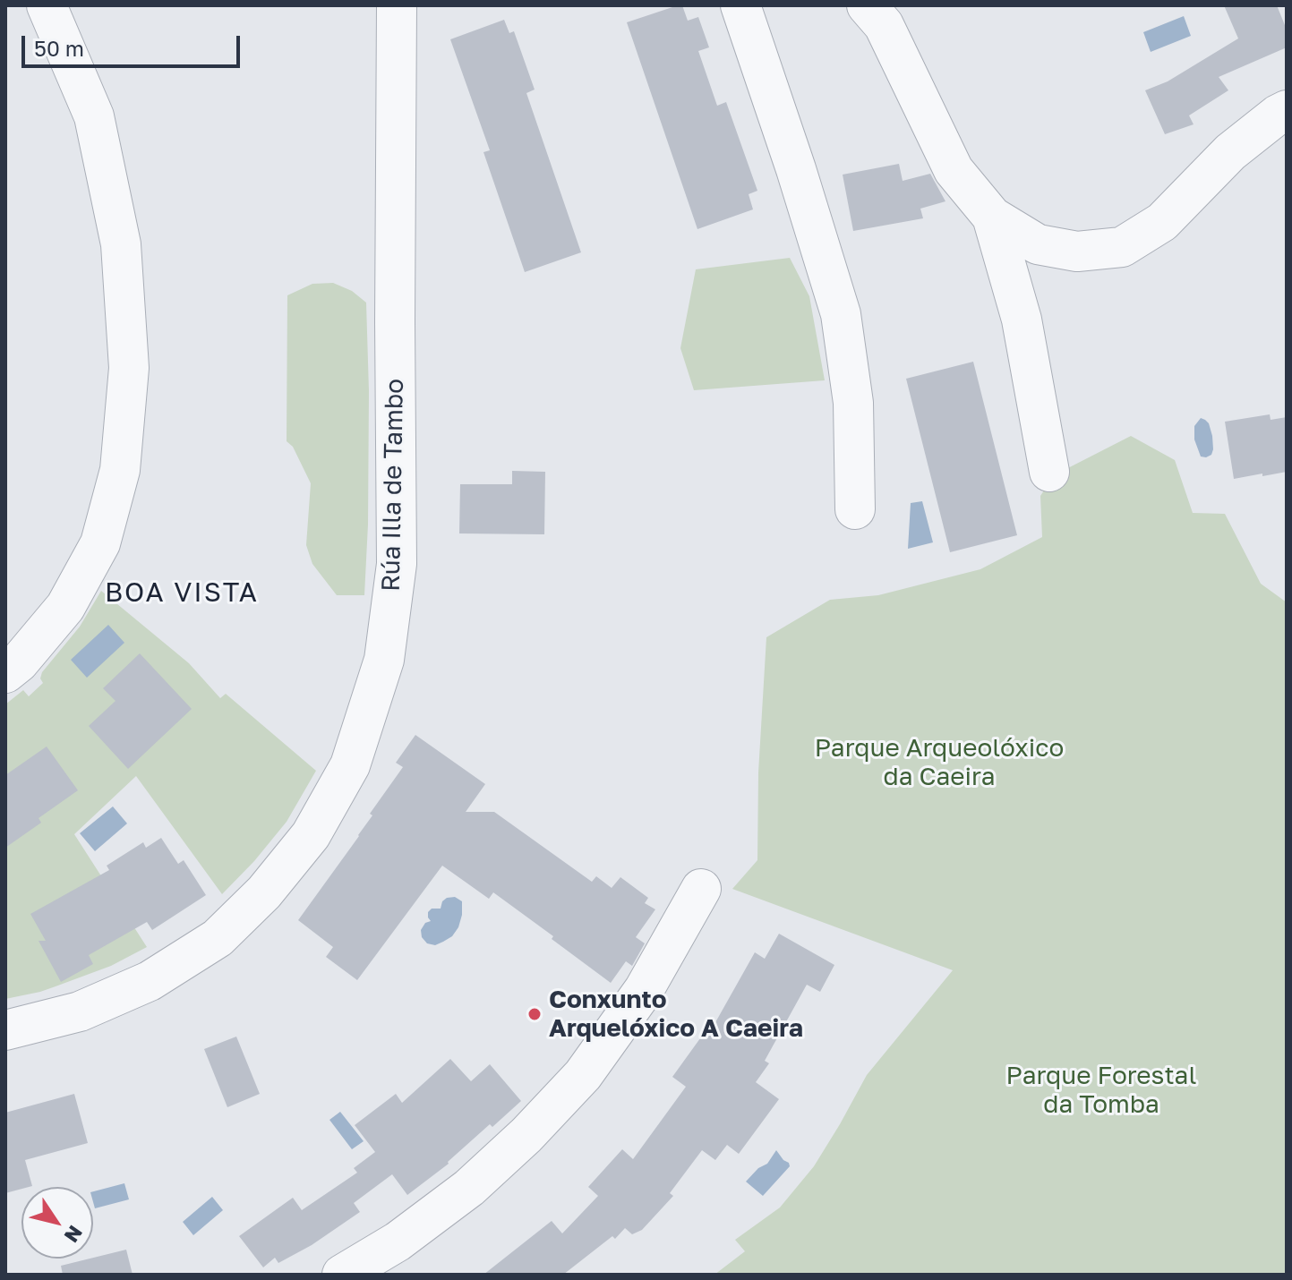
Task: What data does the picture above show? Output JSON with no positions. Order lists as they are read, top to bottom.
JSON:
{
  "streets": {
    "street": ["Rúa Illa de Tambo"]
  },
  "districts": ["BOA VISTA"],
  "parks": ["Parque Arqueolóxico da Caeira", "Parque Forestal da Tomba"],
  "places": ["Conxunto Arquelóxico A Caeira"],
  "scale_bar": "50 m",
  "north": "bottom right"
}
